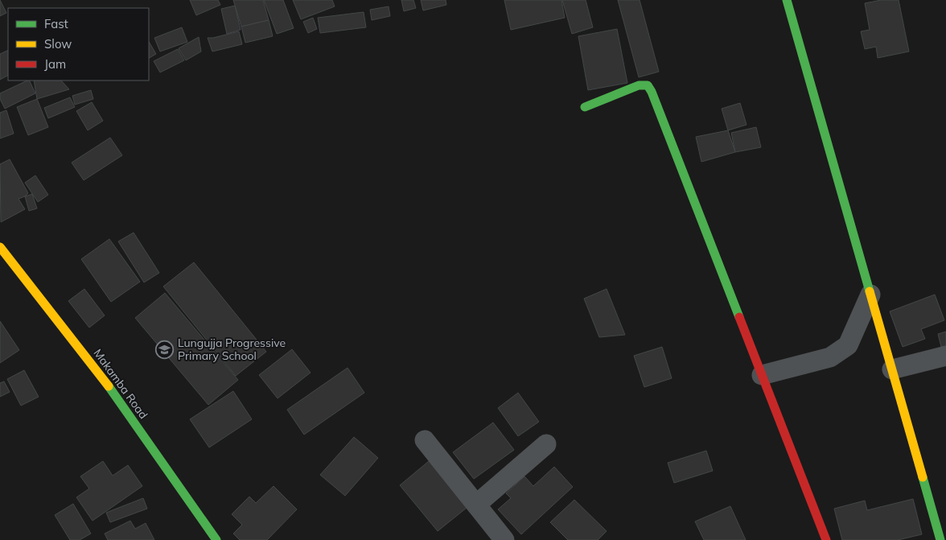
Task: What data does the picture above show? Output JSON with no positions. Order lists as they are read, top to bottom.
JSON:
{
  "streets": {
    "street": ["Makamba Road"]
  },
  "places": {
    "school or university": ["Lungujja Progressive Primary School"]
  },
  "legend": ["Fast", "Slow", "Jam"]
}
